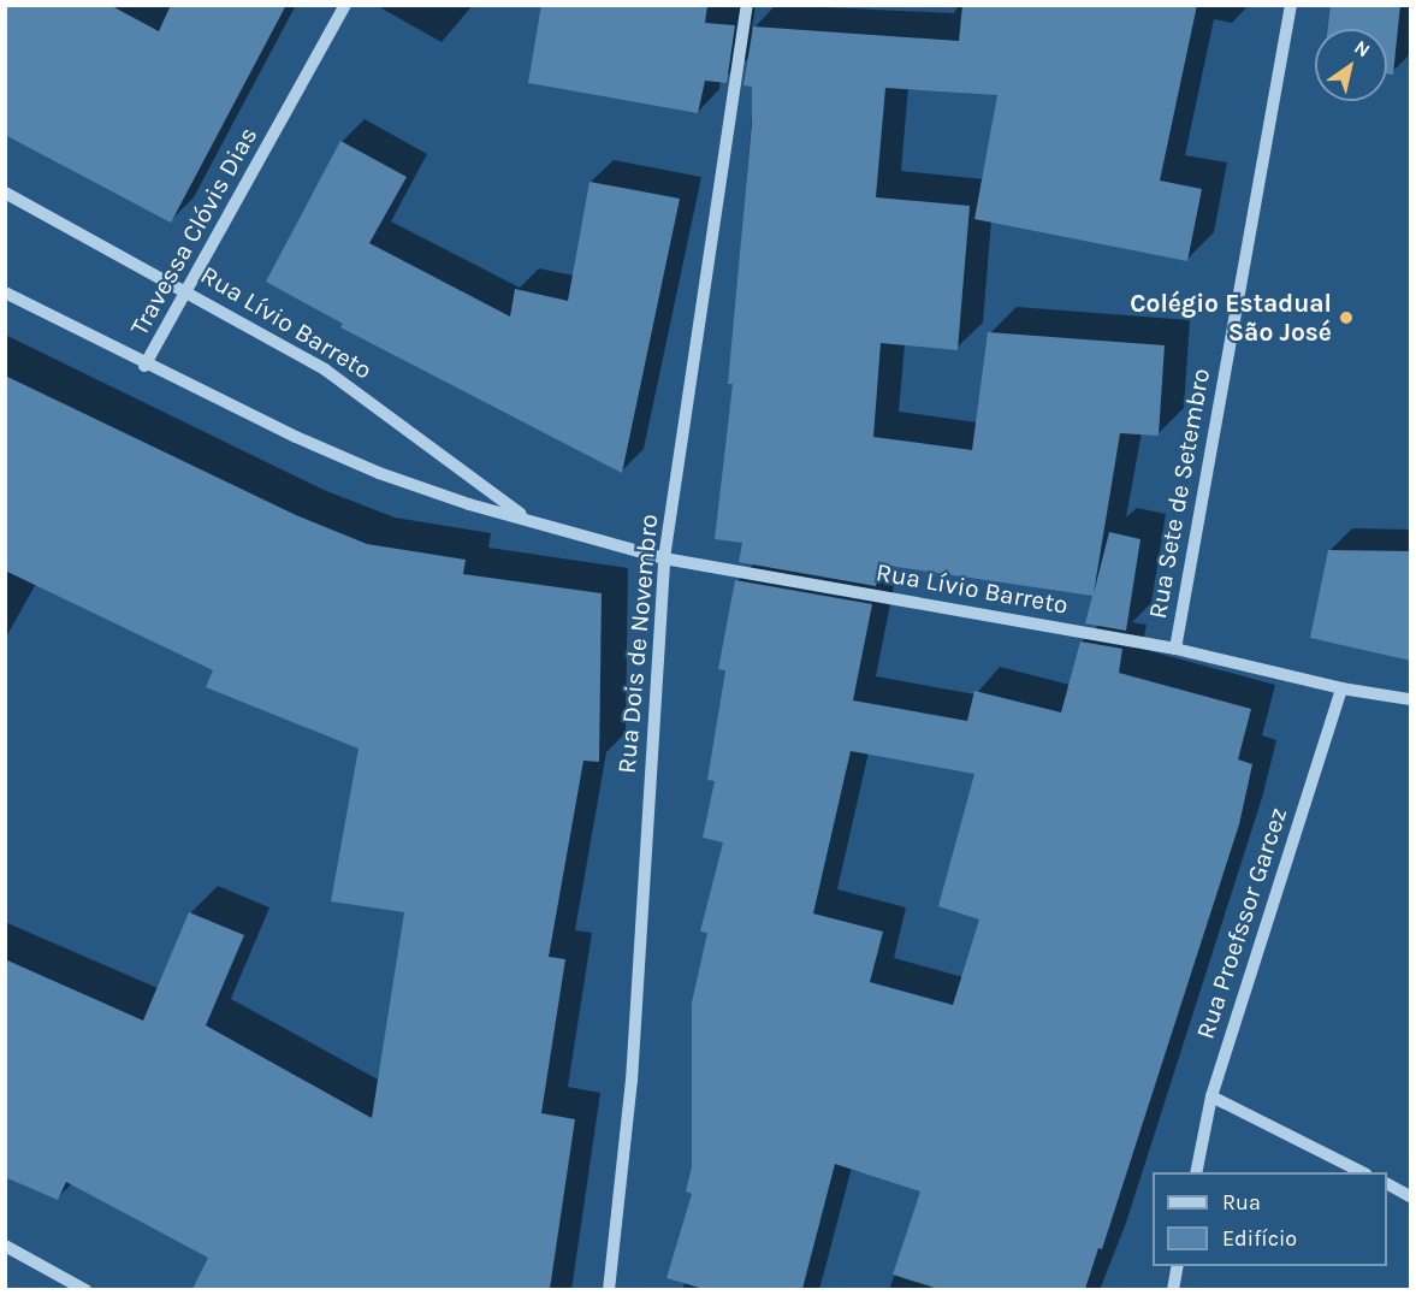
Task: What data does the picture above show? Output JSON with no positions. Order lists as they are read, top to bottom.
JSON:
{
  "streets": {
    "street": [
      "Travessa Clóvis Dias",
      "Rua Lívio Barreto",
      "Rua Sete de Setembro",
      "Rua Dois de Novembro",
      "Rua Proefssor Garcez"
    ]
  },
  "crossings": [
    ["Travessa Clóvis Dias", "Rua Lívio Barreto"],
    ["Rua Lívio Barreto", "Rua Sete de Setembro"],
    ["Rua Lívio Barreto", "Rua Dois de Novembro"],
    ["Rua Lívio Barreto", "Rua Proefssor Garcez"]
  ],
  "places": ["Colégio Estadual São José"],
  "legend": ["Rua", "Edifício"],
  "north": "top right"
}
